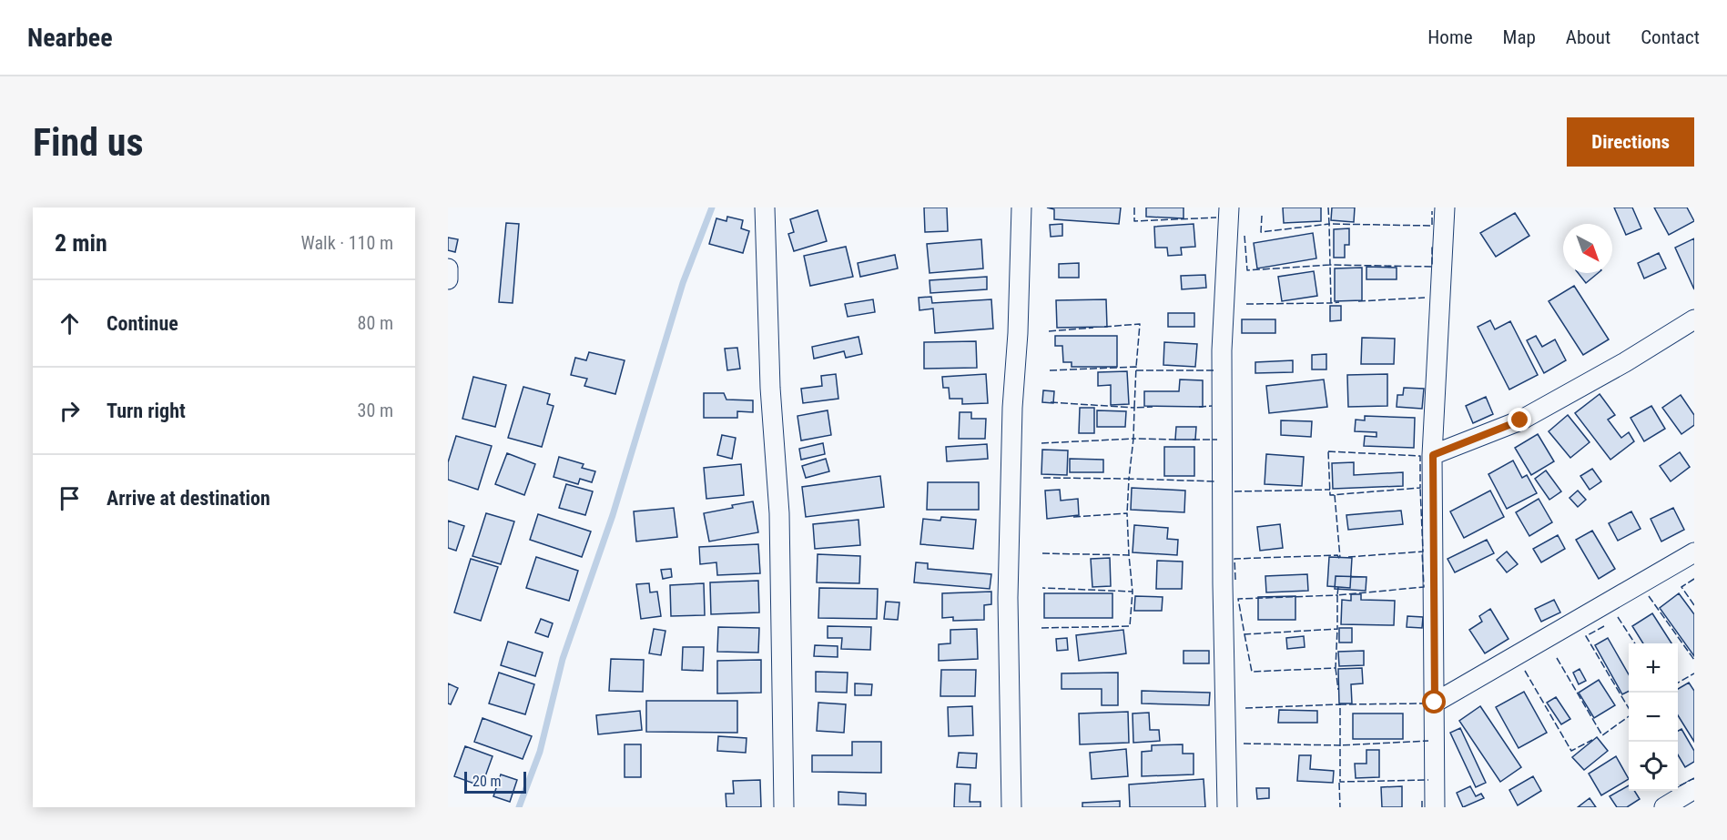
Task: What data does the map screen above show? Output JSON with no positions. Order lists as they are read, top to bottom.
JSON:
{
  "scale_bar": "20 m",
  "north": "bottom right",
  "page": {
    "header": "Nearbee",
    "nav": [
      "Home",
      "Map",
      "About",
      "Contact"
    ],
    "buttons": "Directions",
    "title": "Find us",
    "heading": ["2 min", "Walk · 110 m"],
    "list": [
      ["Continue", "80 m"],
      ["Turn right", "30 m"],
      "Arrive at destination"
    ],
    "map_buttons": ["+", "−"],
    "scale": "20 m"
  }
}
